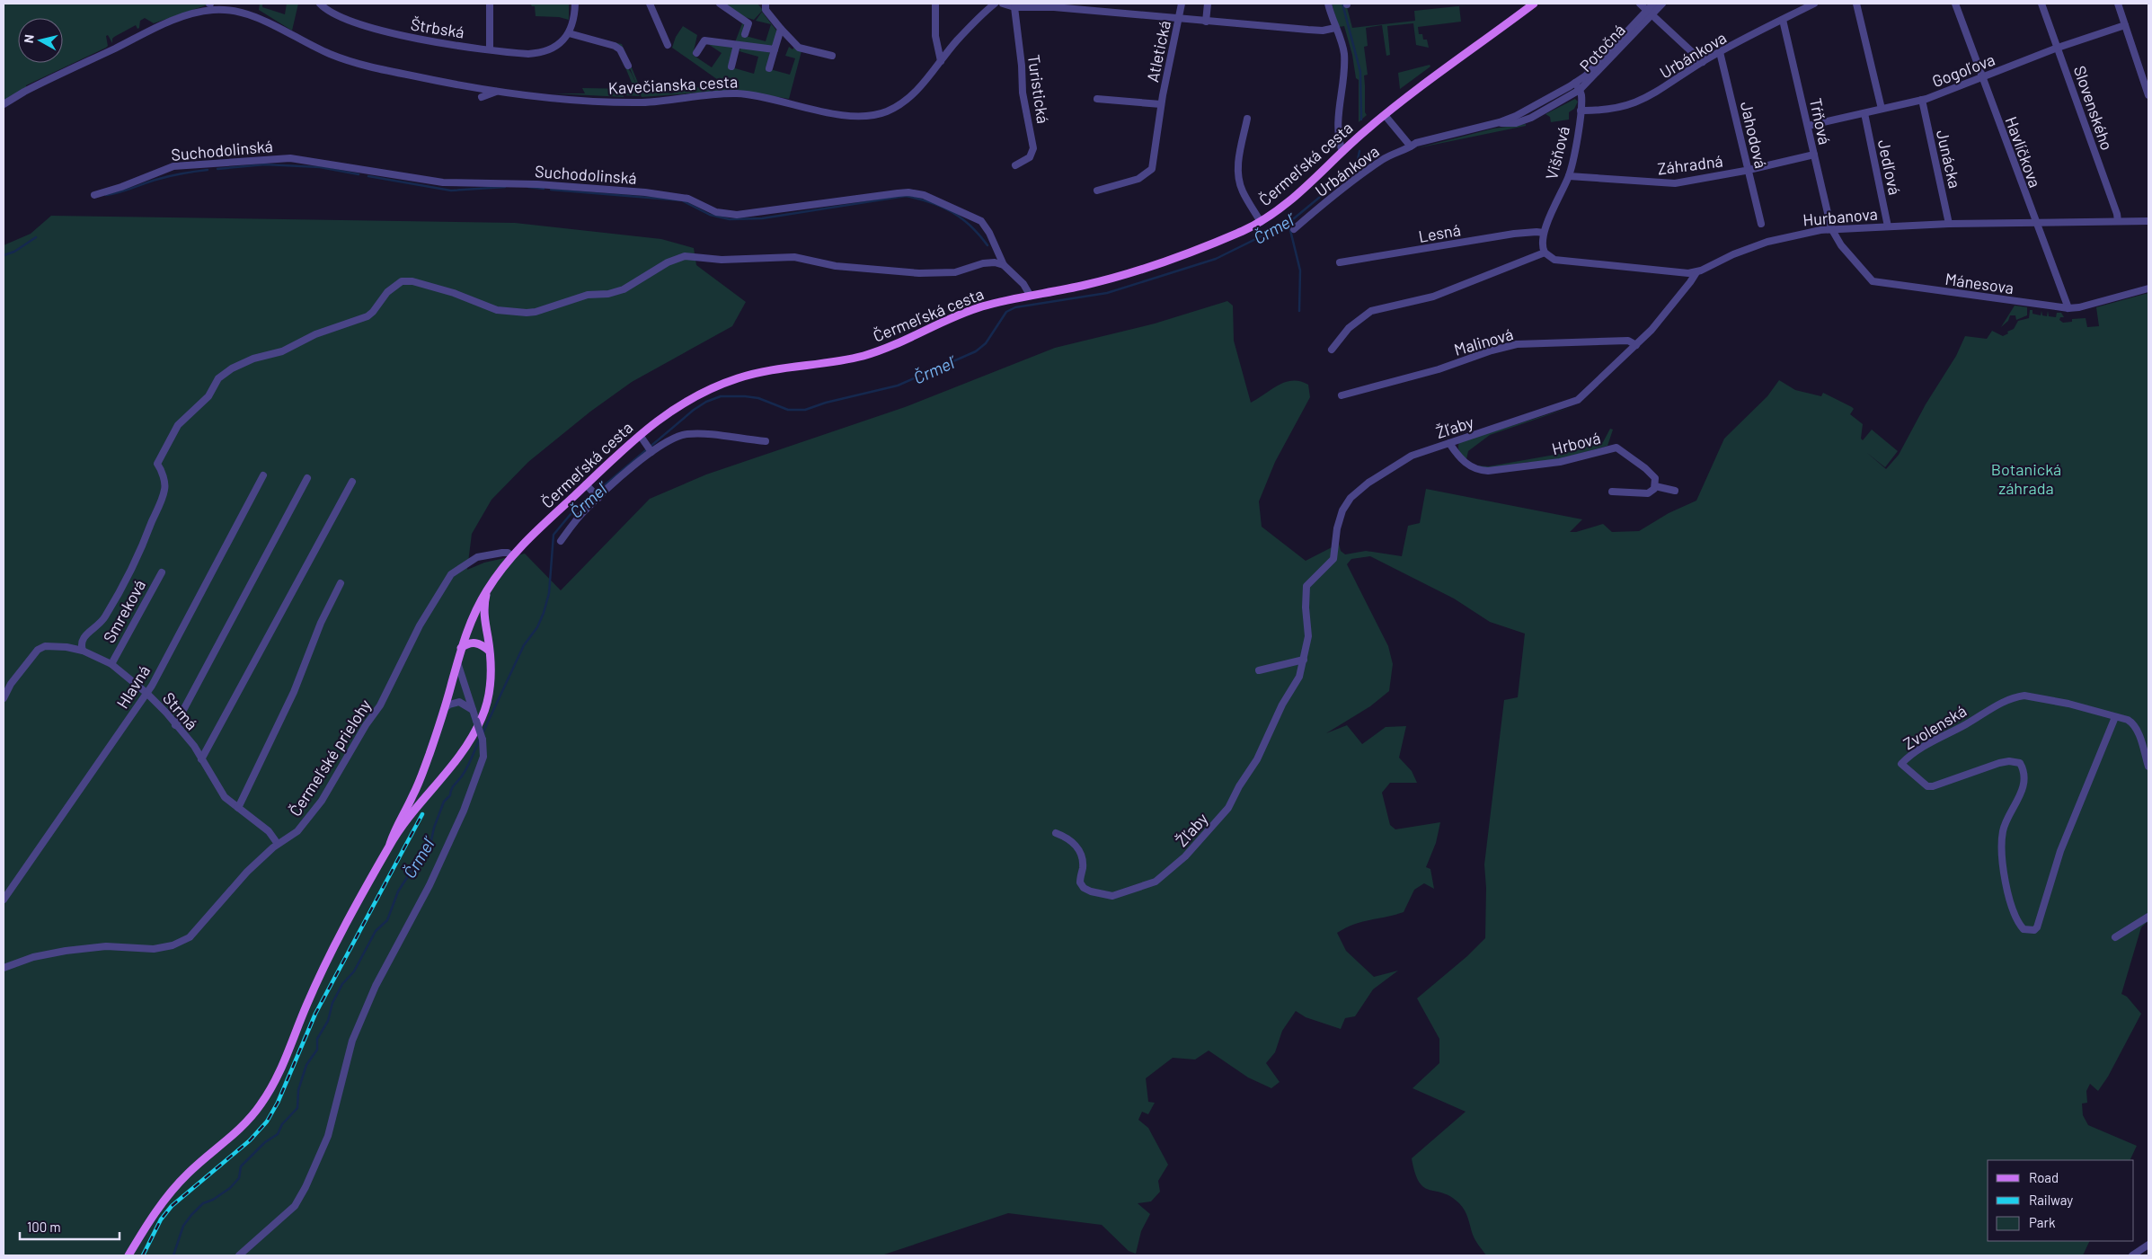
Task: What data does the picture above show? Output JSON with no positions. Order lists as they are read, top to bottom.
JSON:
{
  "streets": {
    "main road": ["Čermeľská cesta"],
    "street": [
      "Štrbská",
      "Potočná",
      "Atletická",
      "Urbánkova",
      "Gogoľova",
      "Kavečianska cesta",
      "Turistická",
      "Slovenského",
      "Tŕňová",
      "Jahodová",
      "Suchodolinská",
      "Havlíčkova",
      "Višňová",
      "Junácka",
      "Záhradná",
      "Jedľová",
      "Hurbanova",
      "Lesná",
      "Mánesova",
      "Malinová",
      "Žľaby",
      "Hrbová",
      "Smreková",
      "Hlavná",
      "Strmá",
      "Zvolenská",
      "Čermeľské prielohy"
    ]
  },
  "crossings": [
    ["Potočná", "Urbánkova"],
    ["Potočná", "Višňová"],
    ["Urbánkova", "Tŕňová"],
    ["Urbánkova", "Jahodová"],
    ["Urbánkova", "Višňová"],
    ["Gogoľova", "Slovenského"],
    ["Gogoľova", "Tŕňová"],
    ["Gogoľova", "Havlíčkova"],
    ["Gogoľova", "Junácka"],
    ["Gogoľova", "Jedľová"],
    ["Slovenského", "Hurbanova"],
    ["Tŕňová", "Záhradná"],
    ["Tŕňová", "Hurbanova"],
    ["Tŕňová", "Mánesova"],
    ["Jahodová", "Záhradná"],
    ["Suchodolinská", "Čermeľská cesta"],
    ["Havlíčkova", "Hurbanova"],
    ["Havlíčkova", "Mánesova"],
    ["Višňová", "Záhradná"],
    ["Višňová", "Hurbanova"],
    ["Višňová", "Lesná"],
    ["Junácka", "Hurbanova"],
    ["Čermeľská cesta", "Čermeľské prielohy"],
    ["Jedľová", "Hurbanova"],
    ["Hurbanova", "Mánesova"],
    ["Hurbanova", "Žľaby"],
    ["Malinová", "Žľaby"],
    ["Žľaby", "Hrbová"],
    ["Smreková", "Strmá"],
    ["Hlavná", "Strmá"],
    ["Strmá", "Čermeľské prielohy"]
  ],
  "water": ["Črmeľ"],
  "parks": ["Botanická záhrada"],
  "legend": ["Road", "Railway", "Park"],
  "scale_bar": "100 m",
  "north": "left"
}
